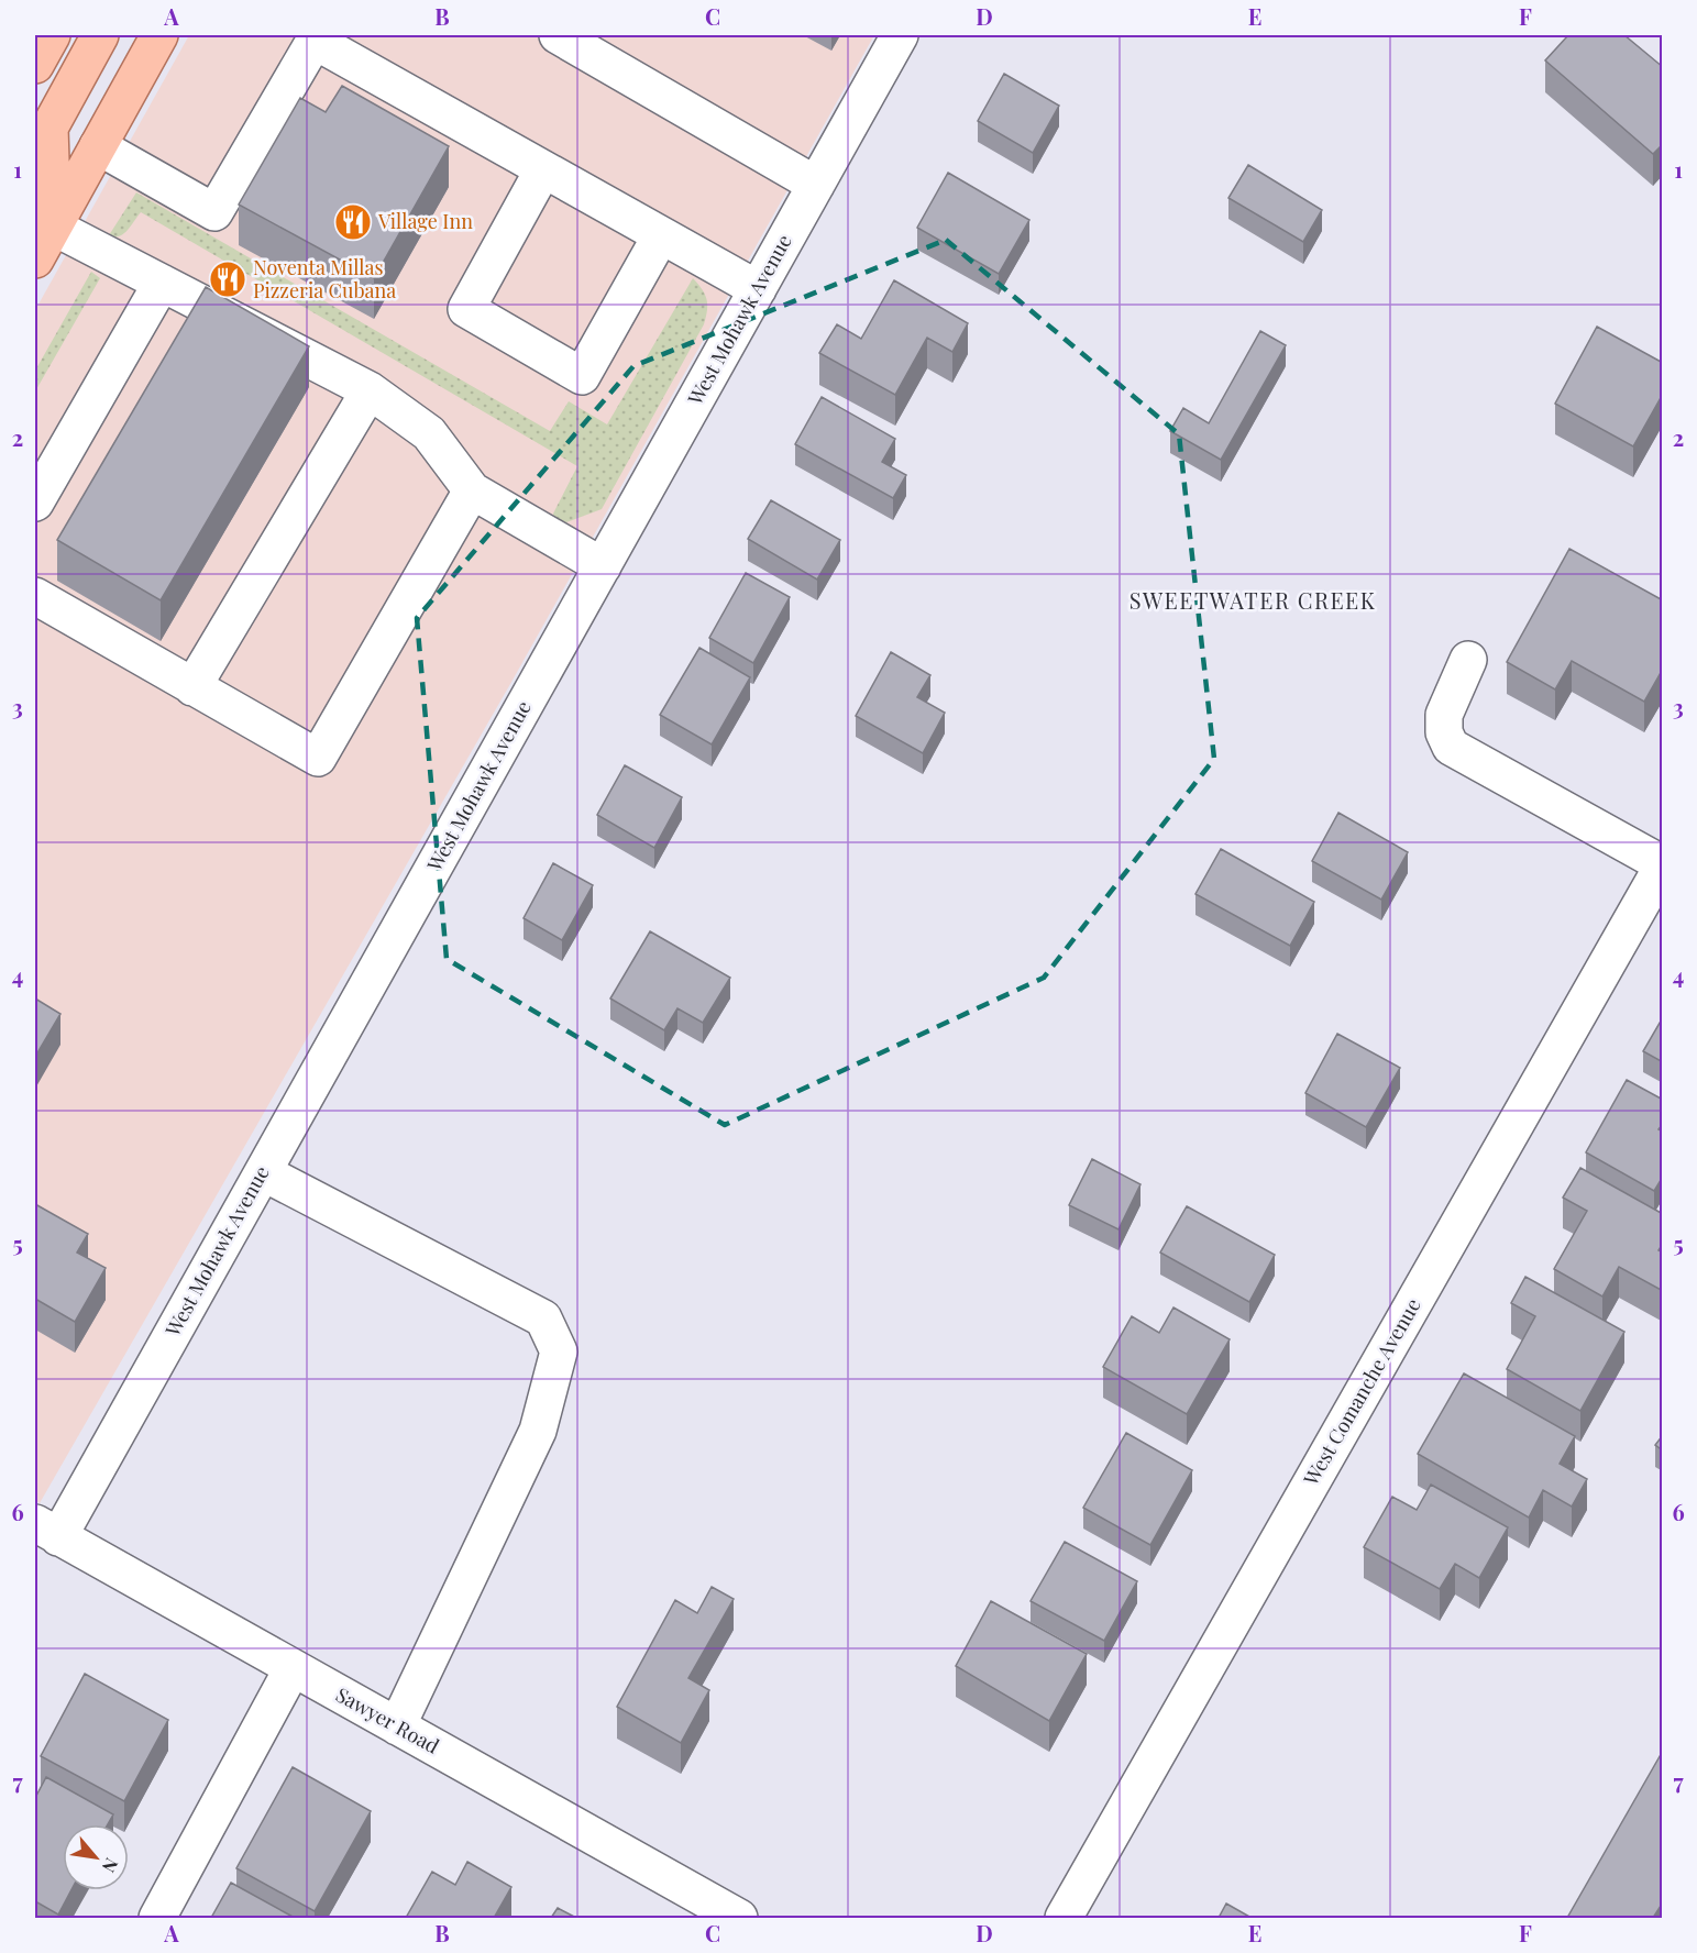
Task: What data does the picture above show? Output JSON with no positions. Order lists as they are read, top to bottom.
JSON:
{
  "streets": {
    "street": ["West Mohawk Avenue", "West Comanche Avenue", "Sawyer Road"]
  },
  "crossings": [
    ["West Mohawk Avenue", "Sawyer Road"]
  ],
  "districts": ["SWEETWATER CREEK"],
  "places": {
    "restaurant": ["Village Inn", "Noventa Millas Pizzeria Cubana"]
  },
  "north": "bottom right",
  "grid": {
    "columns": [
      "A",
      "B",
      "C",
      "D",
      "E",
      "F"
    ],
    "rows": [
      "1",
      "2",
      "3",
      "4",
      "5",
      "6",
      "7"
    ]
  }
}
